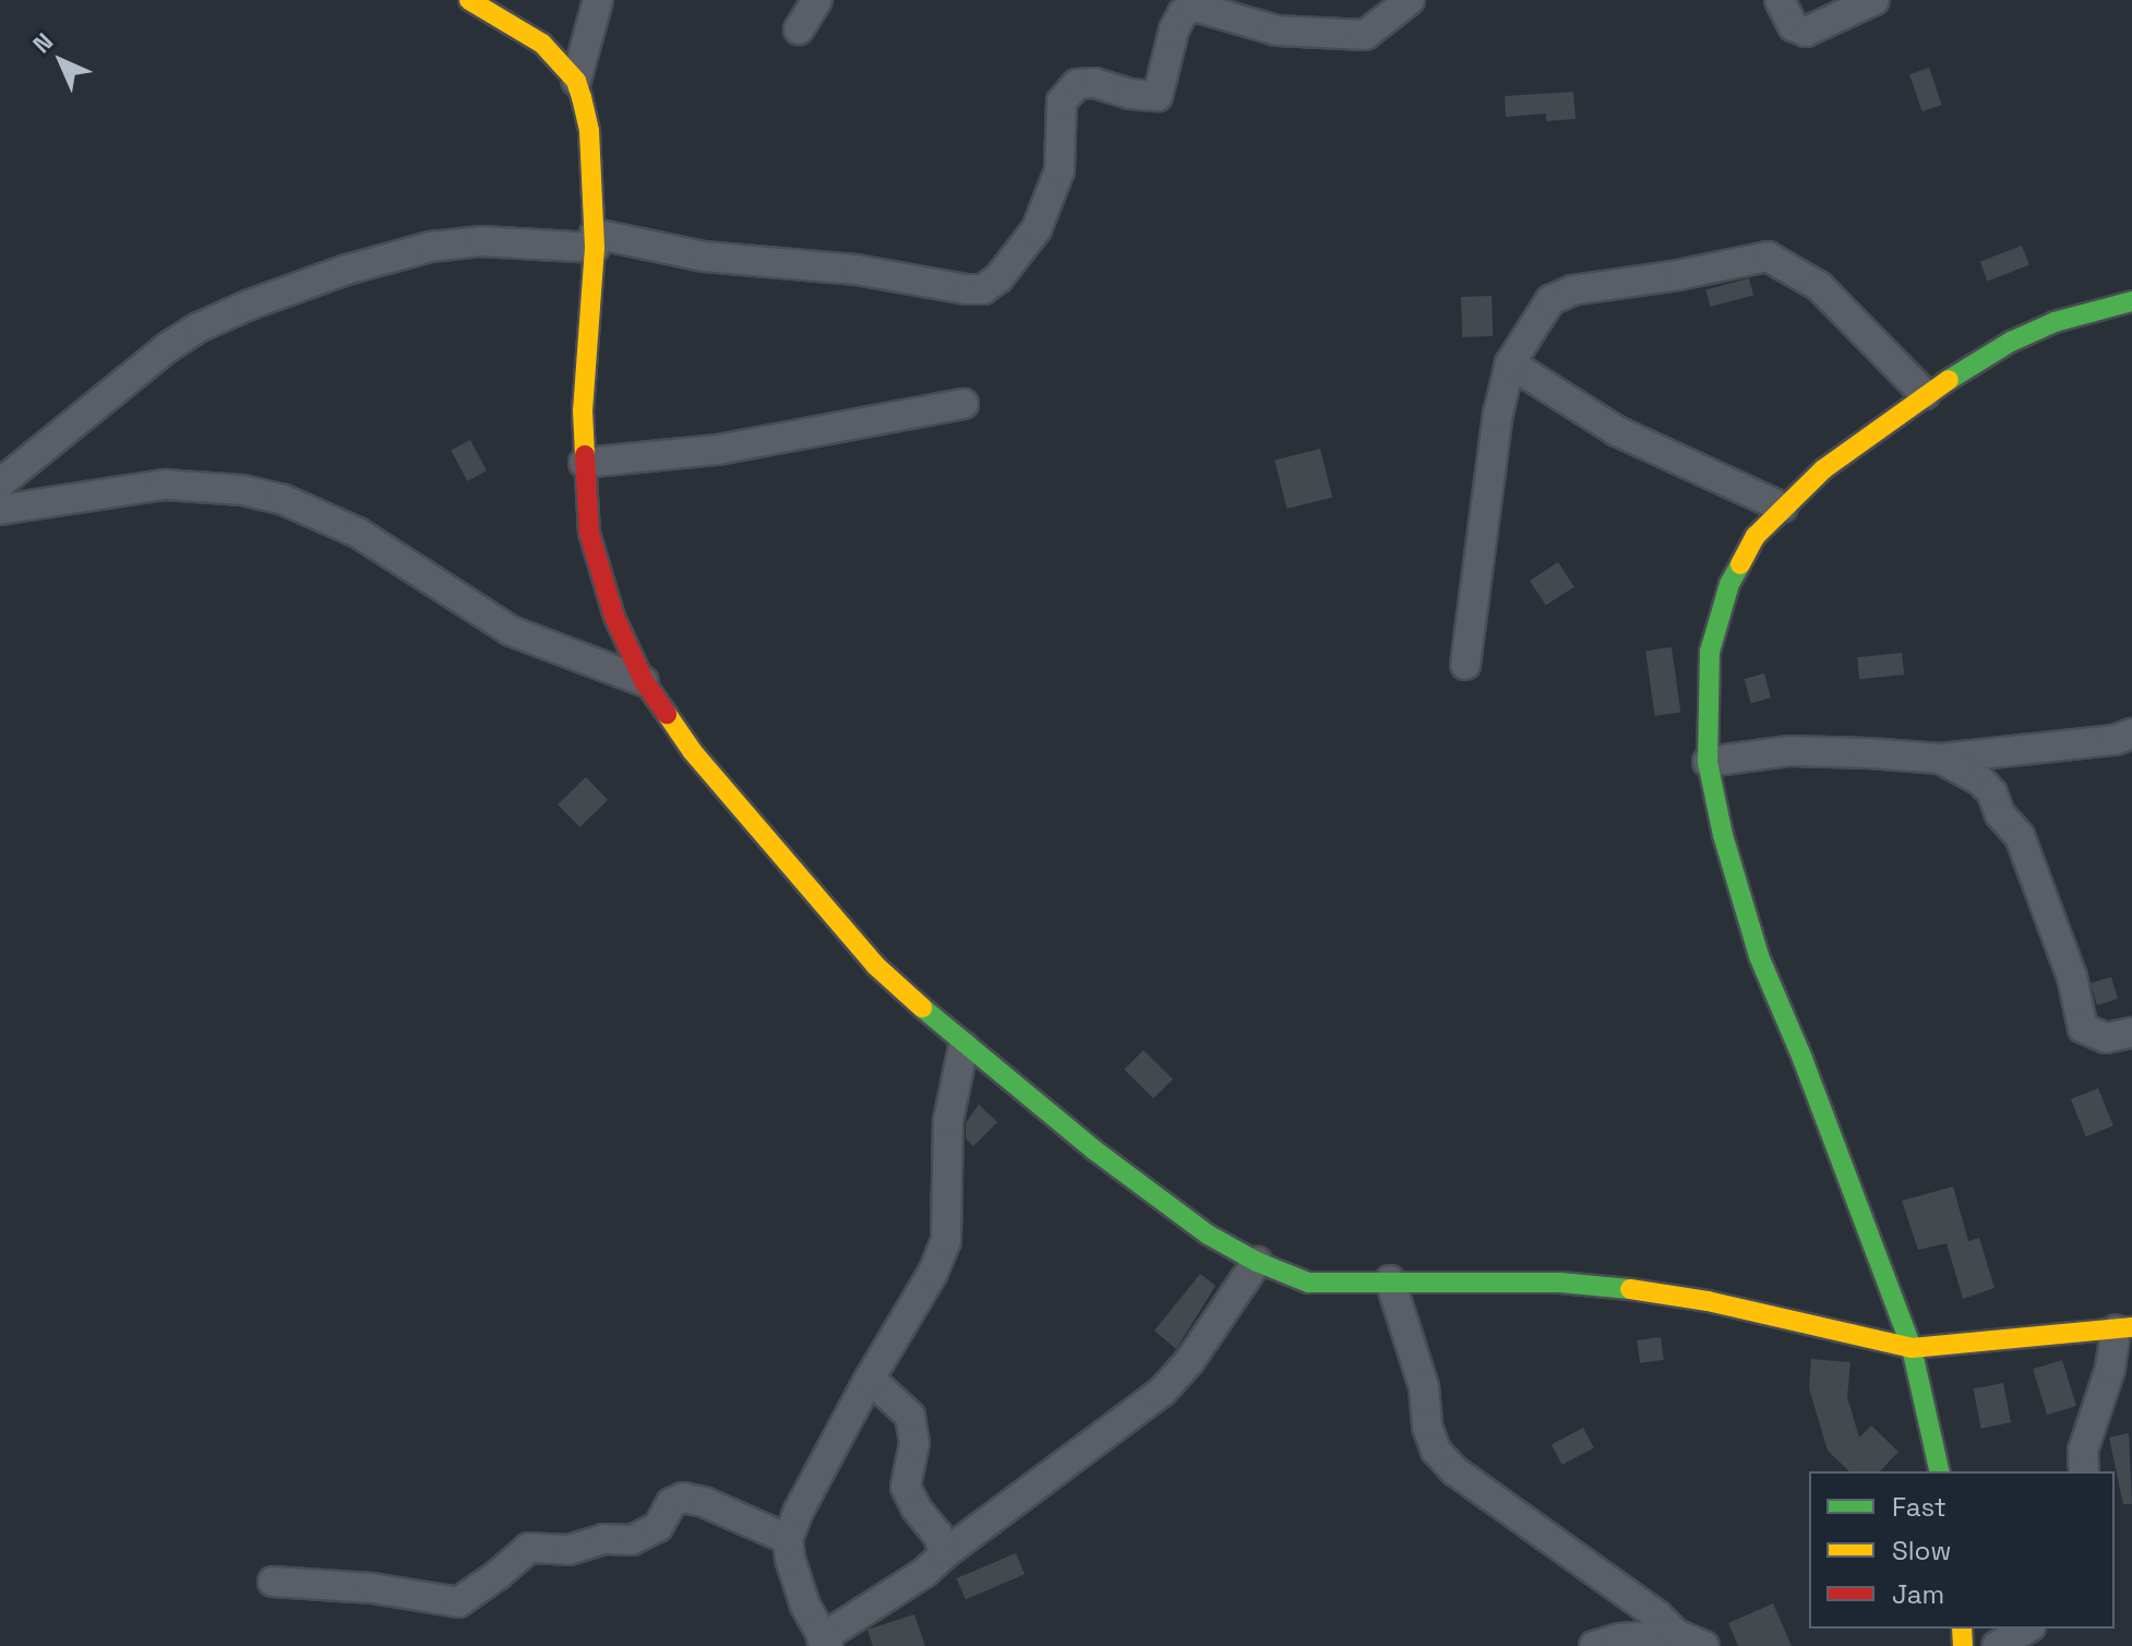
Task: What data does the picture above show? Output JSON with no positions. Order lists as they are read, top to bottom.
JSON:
{
  "legend": ["Fast", "Slow", "Jam"],
  "north": "top left"
}
